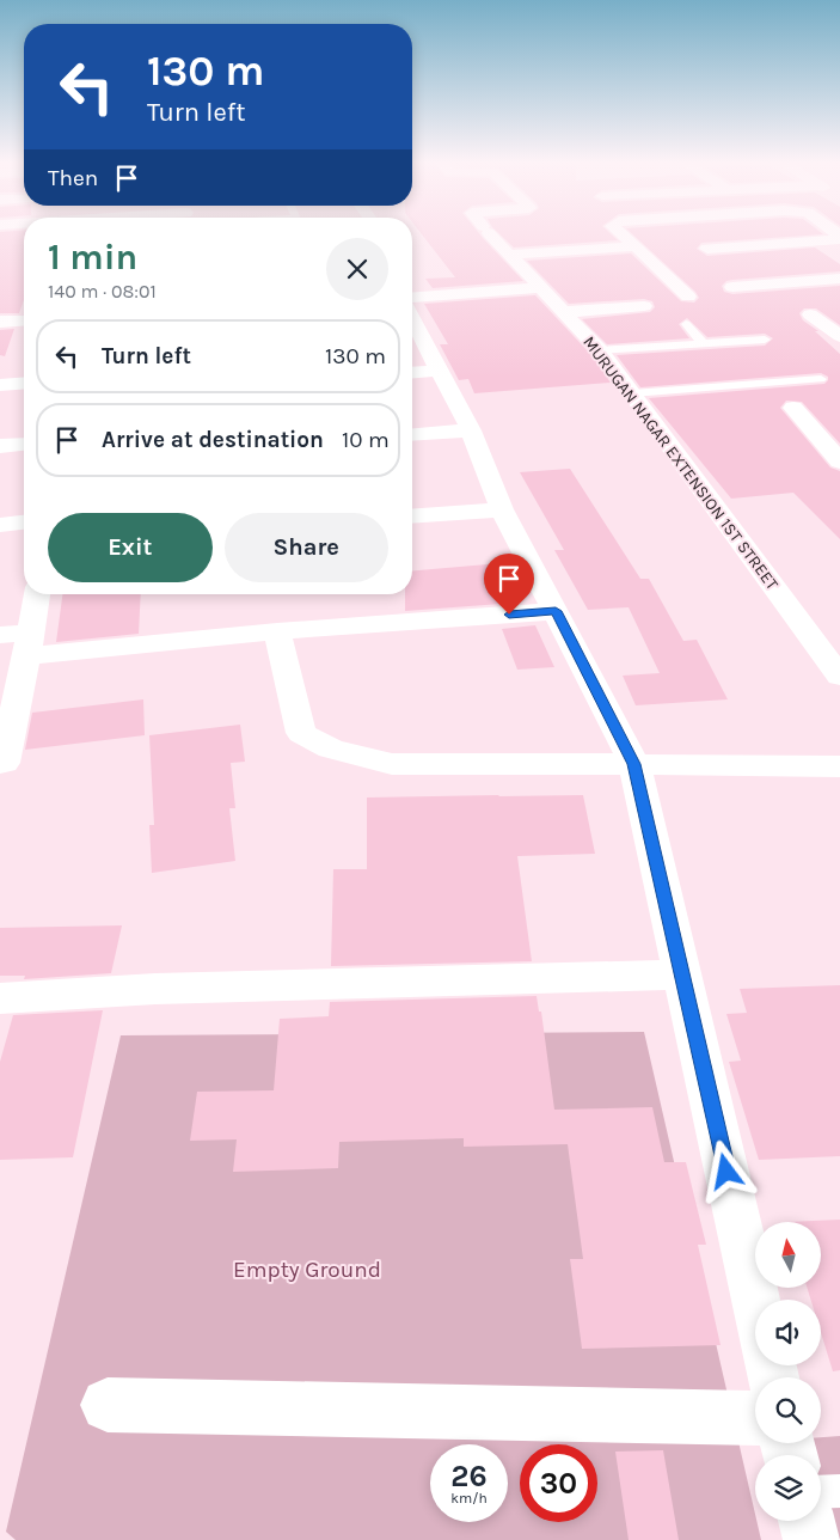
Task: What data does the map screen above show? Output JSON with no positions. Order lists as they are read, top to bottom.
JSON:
{
  "streets": {
    "street": ["MURUGAN NAGAR EXTENSION 1ST STREET"]
  },
  "parks": ["Empty Ground"],
  "north": "top",
  "page": {
    "turn": ["130 m", "Turn left"],
    "then": "Then",
    "heading": ["1 min", "140 m · 08:01"],
    "list": [
      {
        "name": "Turn left",
        "value": "130 m"
      },
      {
        "name": "Arrive at destination",
        "value": "10 m"
      }
    ],
    "buttons": ["Exit", "Share"],
    "speed": "26 km/h",
    "limit": "30"
  }
}
